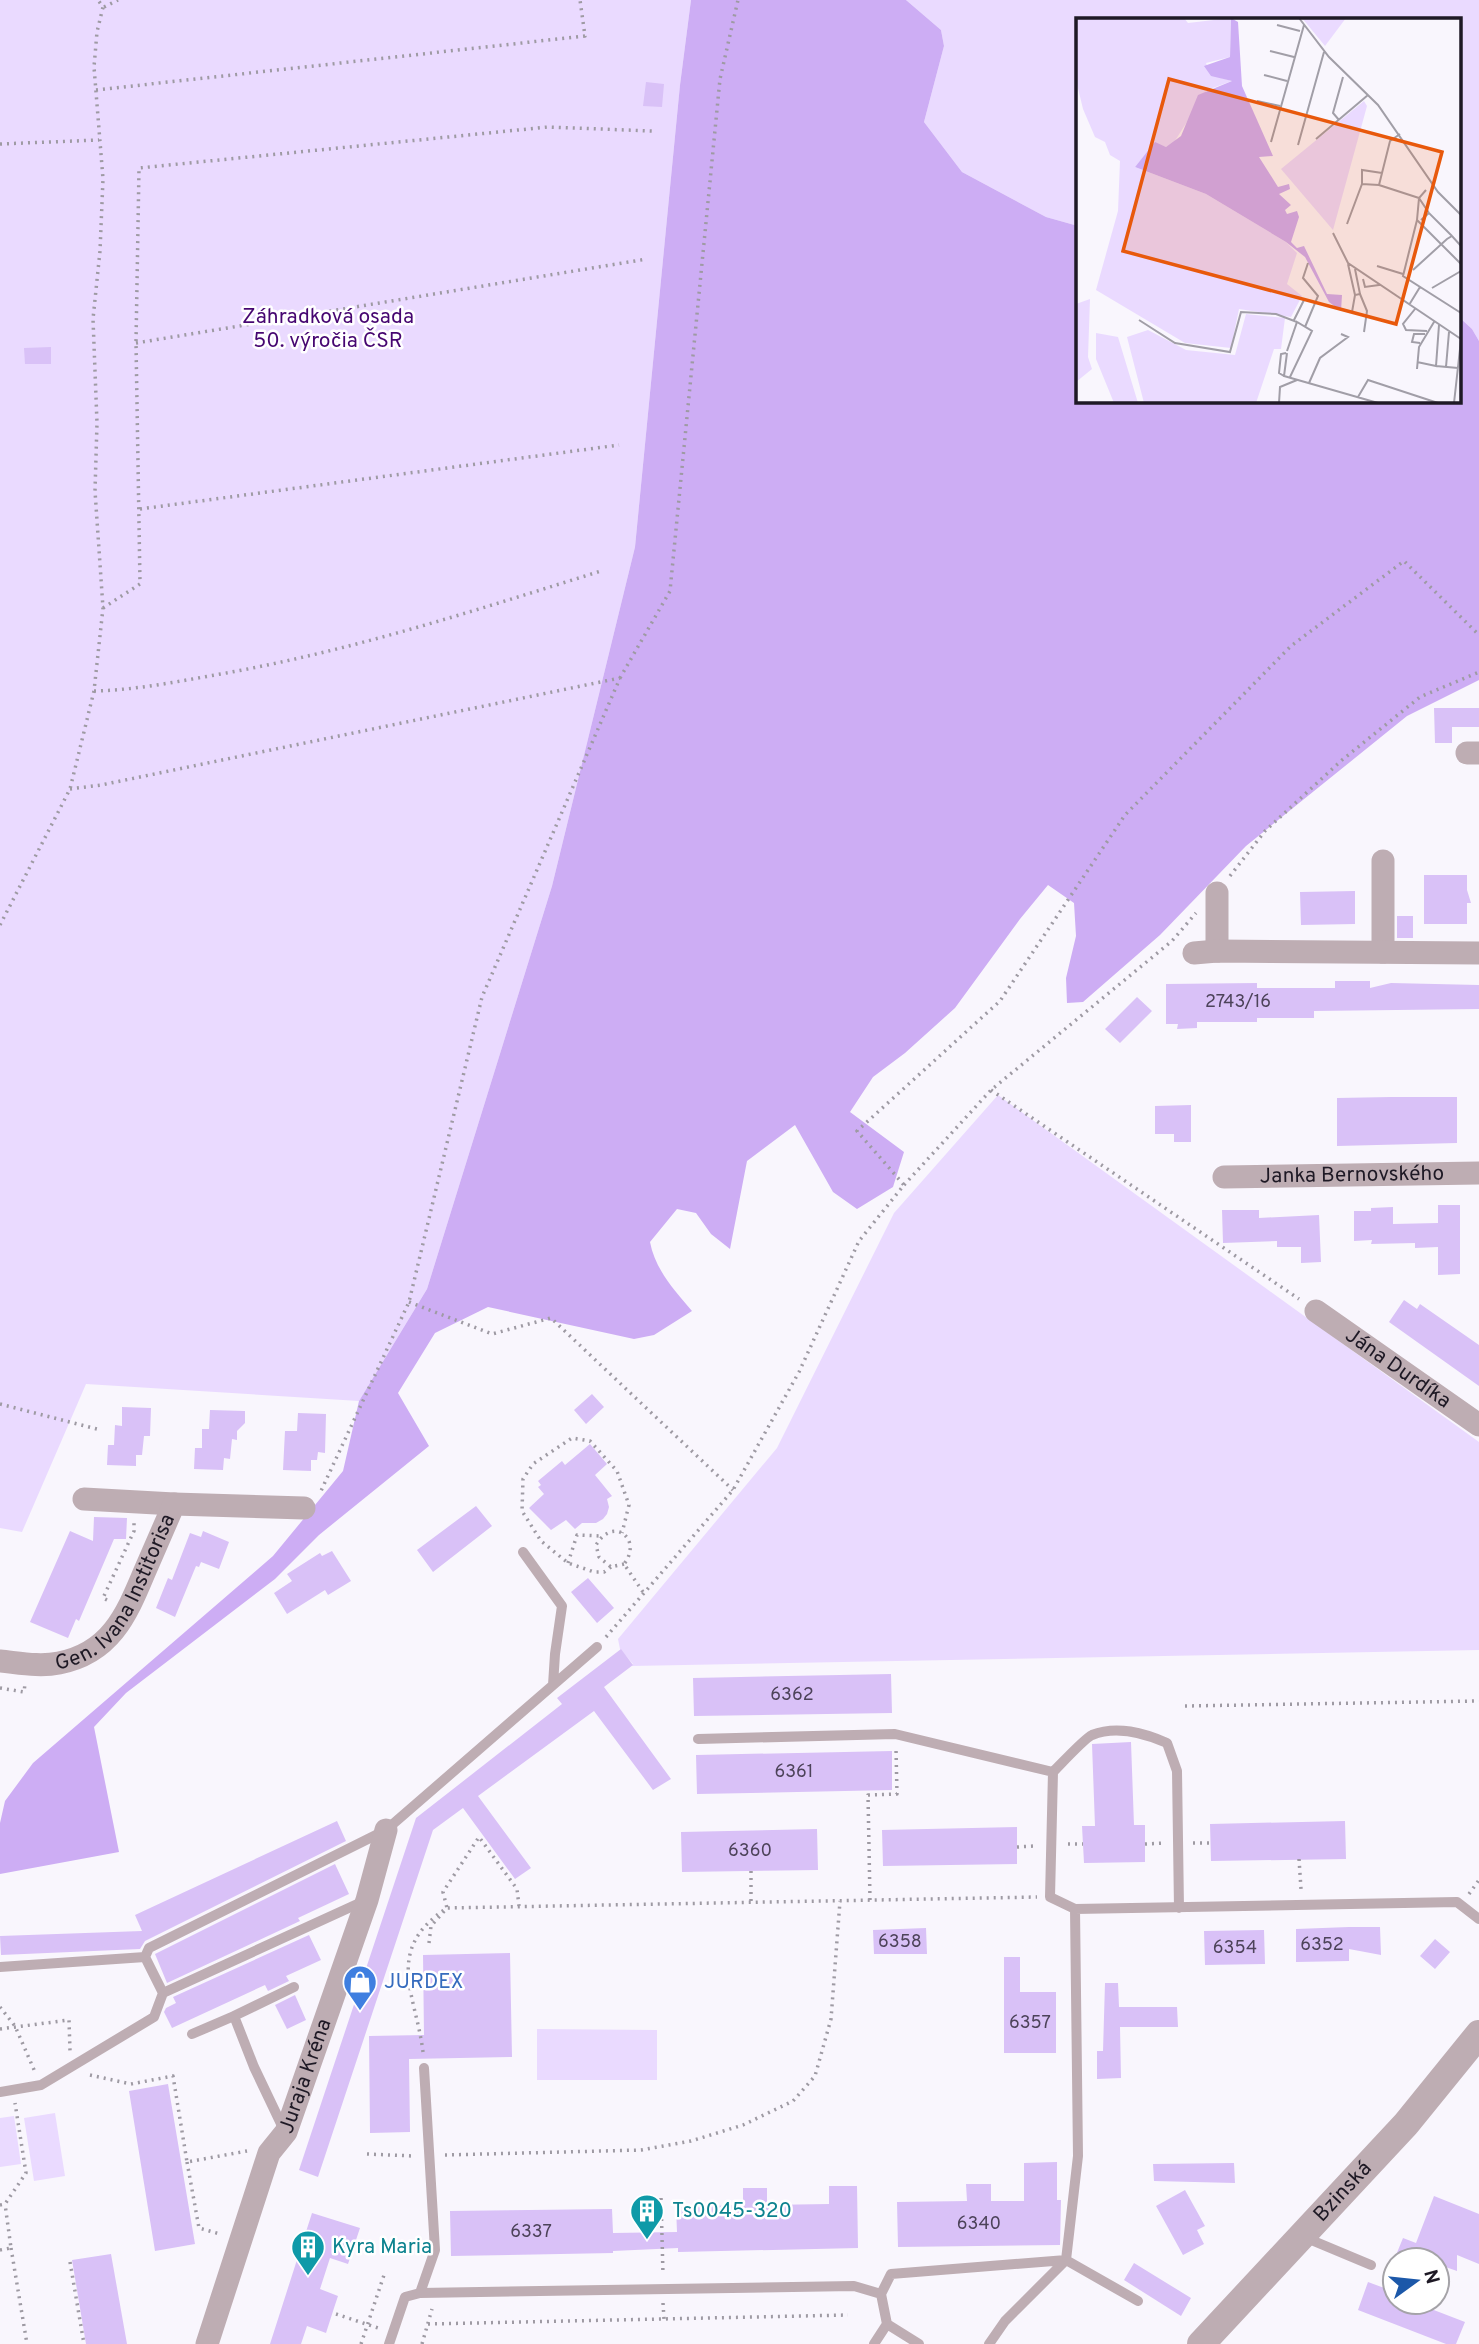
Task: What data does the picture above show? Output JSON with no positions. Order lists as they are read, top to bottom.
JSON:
{
  "streets": {
    "street": [
      "Janka Bernovského",
      "Jána Durdíka",
      "Gen. Ivana Institorisa",
      "Juraja Kréna",
      "Bzinská"
    ]
  },
  "parks": ["Záhradková osada 50. výročia ČSR"],
  "places": {
    "shop": ["JURDEX"],
    "building": ["Ts0045-320", "Kyra Maria"]
  },
  "house_numbers": [
    "2743/16",
    "6362",
    "6361",
    "6360",
    "6358",
    "6352",
    "6354",
    "6357",
    "6340",
    "6337"
  ],
  "north": "right"
}
